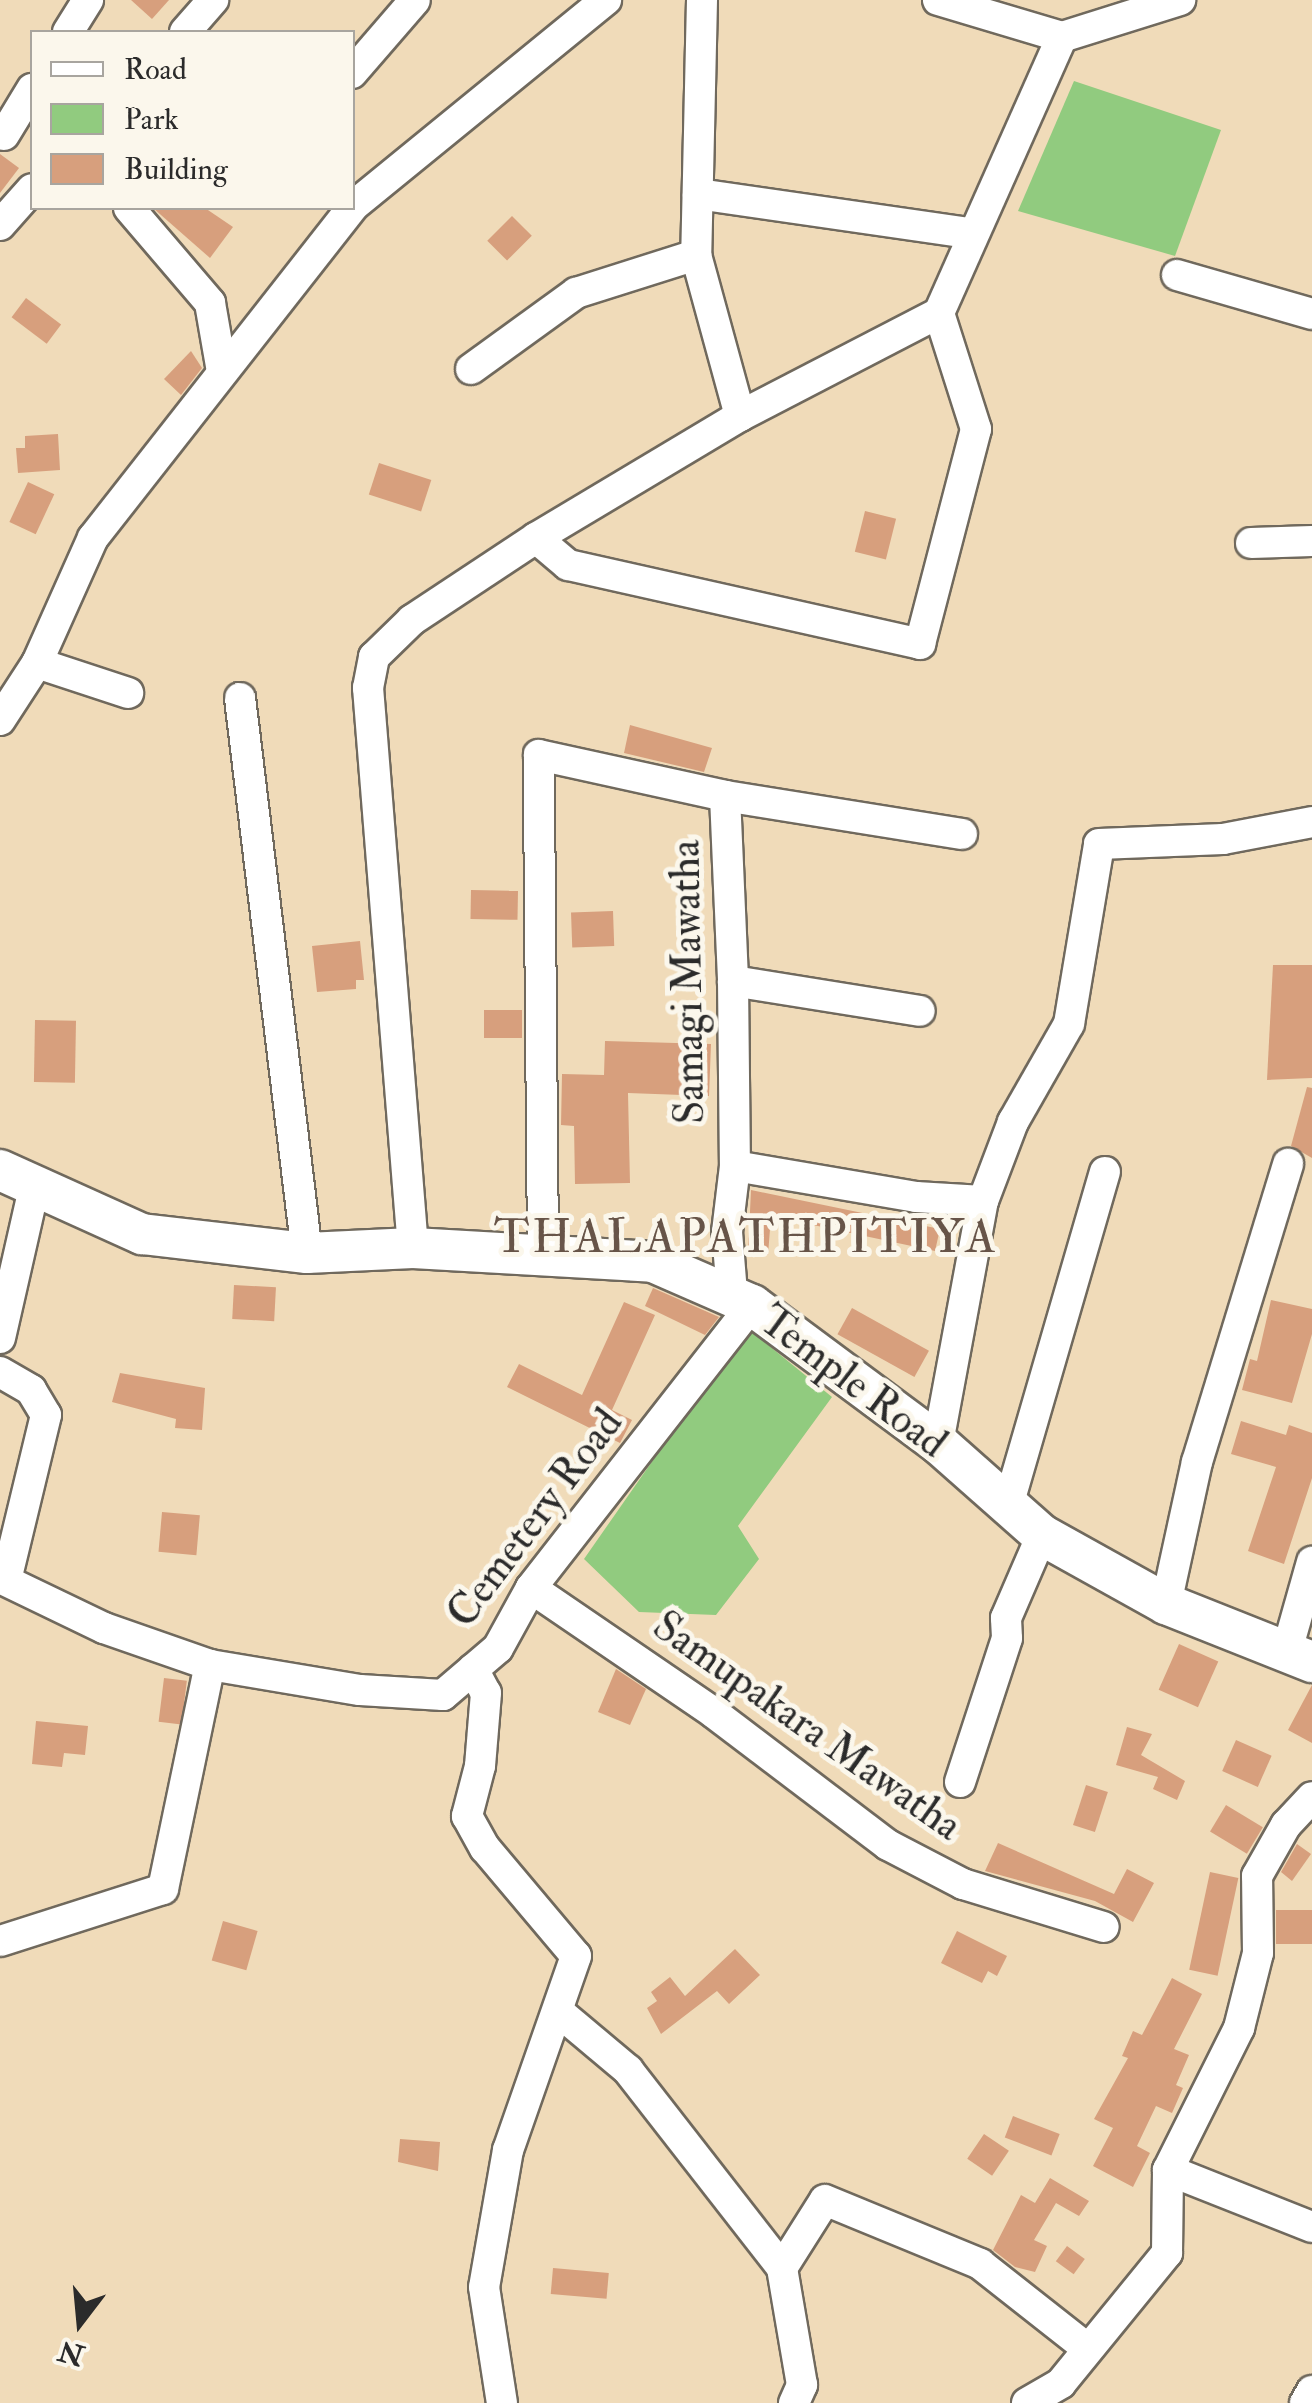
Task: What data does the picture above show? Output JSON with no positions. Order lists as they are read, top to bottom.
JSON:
{
  "streets": {
    "main road": ["Temple Road"],
    "street": ["Samagi Mawatha", "Cemetery Road", "Samupakara Mawatha"]
  },
  "crossings": [
    ["Samagi Mawatha", "Temple Road"],
    ["Samagi Mawatha", "Cemetery Road"],
    ["Temple Road", "Cemetery Road"],
    ["Cemetery Road", "Samupakara Mawatha"]
  ],
  "districts": ["THALAPATHPITIYA"],
  "legend": ["Road", "Park", "Building"],
  "north": "bottom"
}
